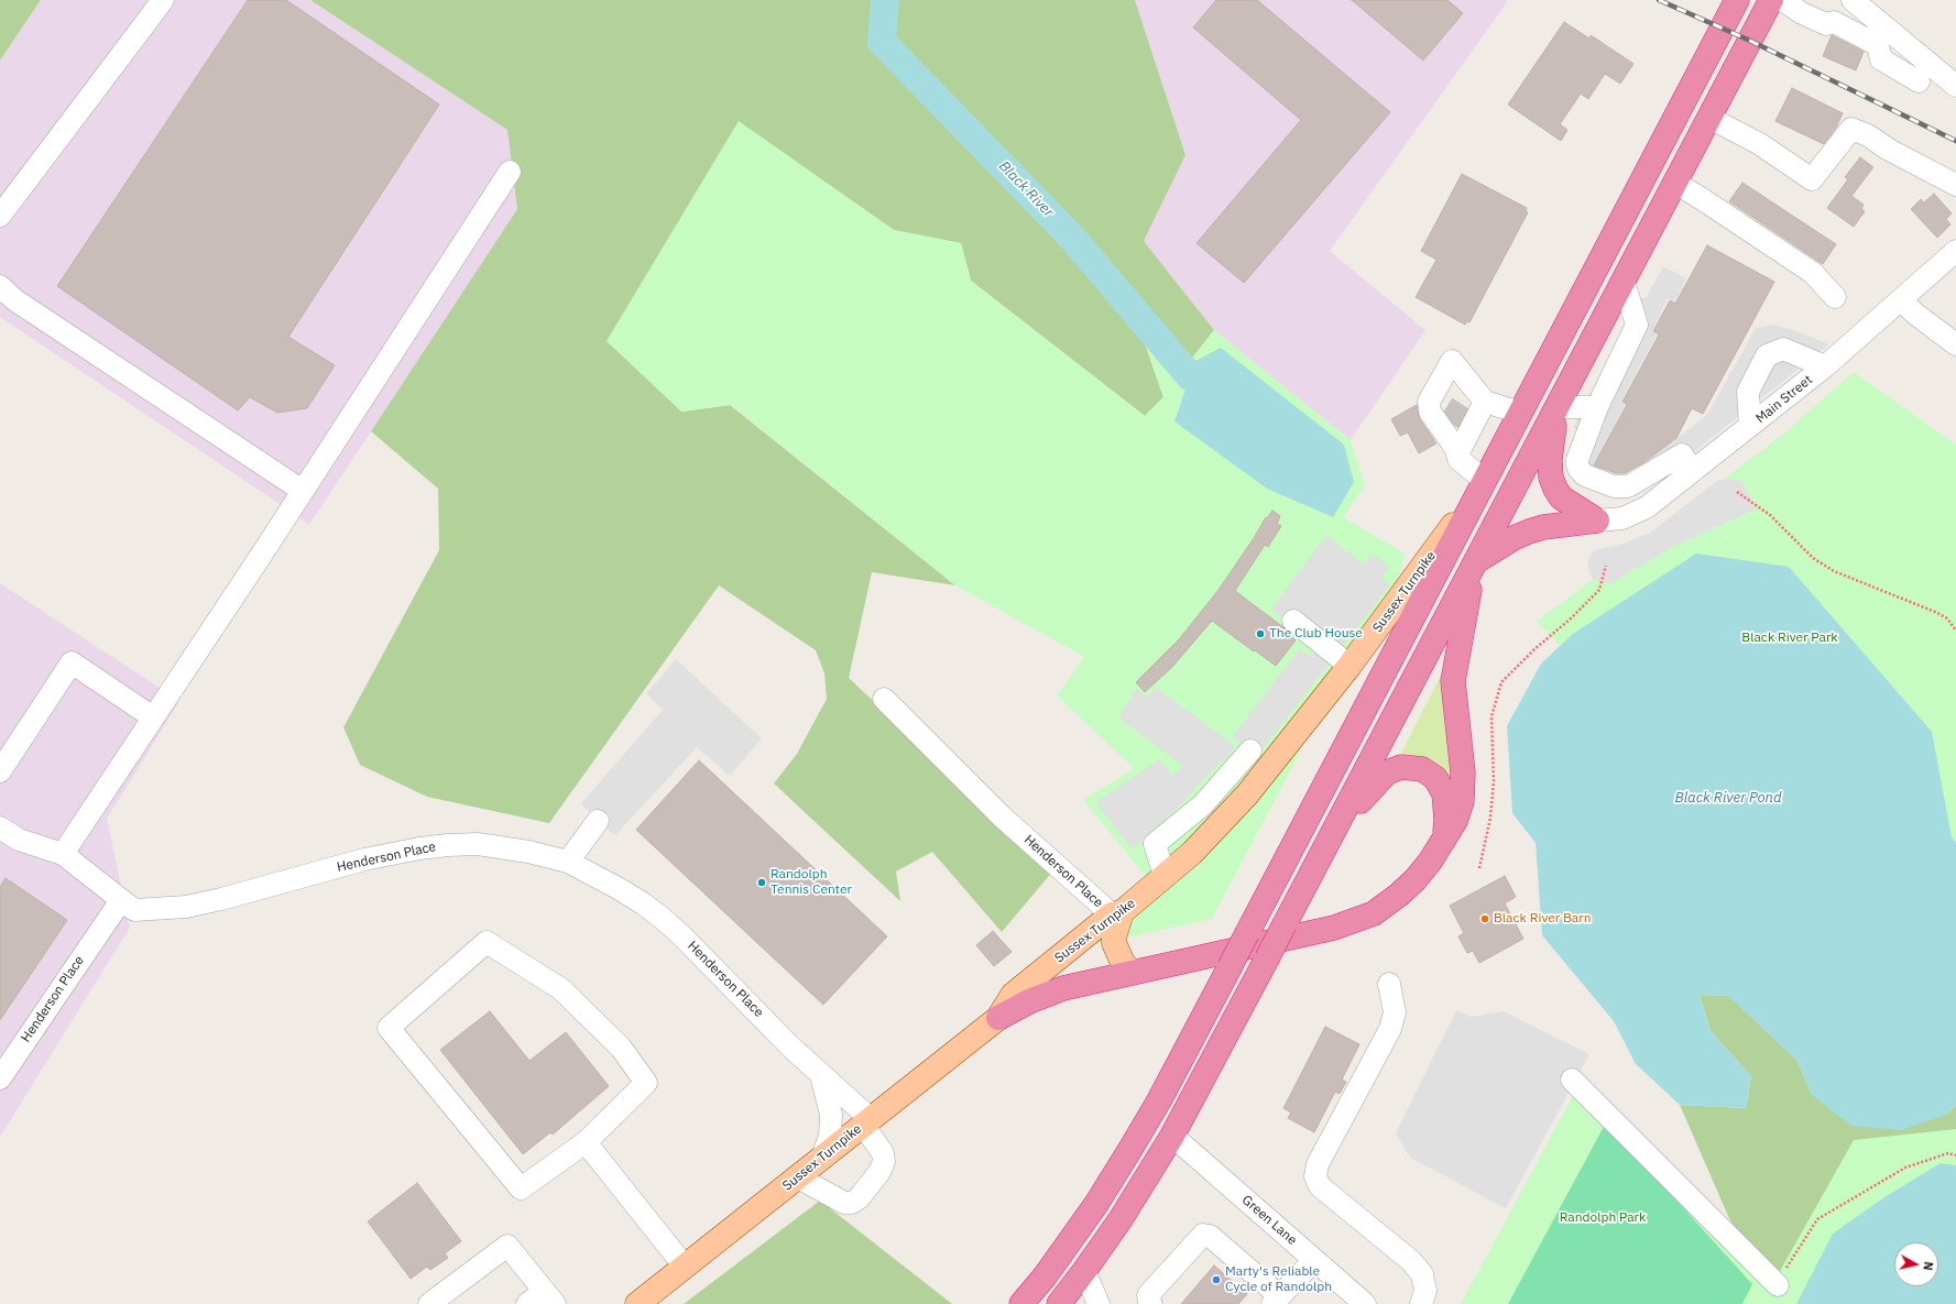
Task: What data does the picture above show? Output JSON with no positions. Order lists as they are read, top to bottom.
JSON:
{
  "streets": {
    "main road": ["Sussex Turnpike"],
    "street": ["Main Street", "Henderson Place", "Green Lane"]
  },
  "crossings": [
    ["Sussex Turnpike", "Henderson Place"]
  ],
  "water": ["Black River", "Black River Pond"],
  "parks": ["Black River Park", "Randolph Park"],
  "places": [
    "The Club House",
    "Randolph Tennis Center",
    "Black River Barn",
    "Marty's Reliable Cycle of Randolph"
  ],
  "north": "right"
}
